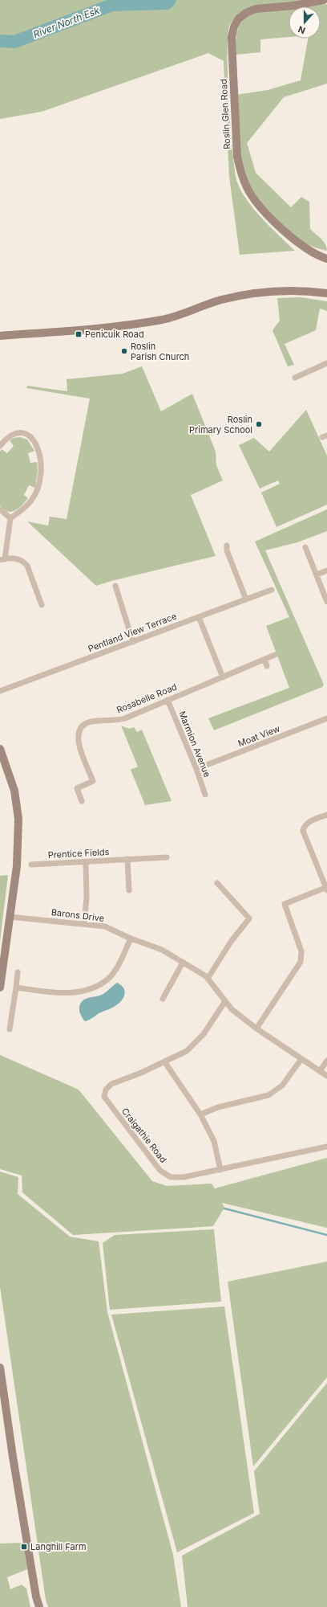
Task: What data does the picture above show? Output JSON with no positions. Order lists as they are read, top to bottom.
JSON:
{
  "streets": {
    "main road": ["Roslin Glen Road"],
    "street": [
      "Pentland View Terrace",
      "Rosabelle Road",
      "Moat View",
      "Marmion Avenue",
      "Prentice Fields",
      "Barons Drive",
      "Craigathie Road"
    ]
  },
  "crossings": [
    ["Rosabelle Road", "Marmion Avenue"],
    ["Moat View", "Marmion Avenue"],
    ["Barons Drive", "Craigathie Road"]
  ],
  "water": ["River North Esk"],
  "places": {
    "transit": ["Penicuik Road", "Langhill Farm"],
    "other": ["Roslin Parish Church", "Roslin Primary School"]
  },
  "north": "bottom"
}
